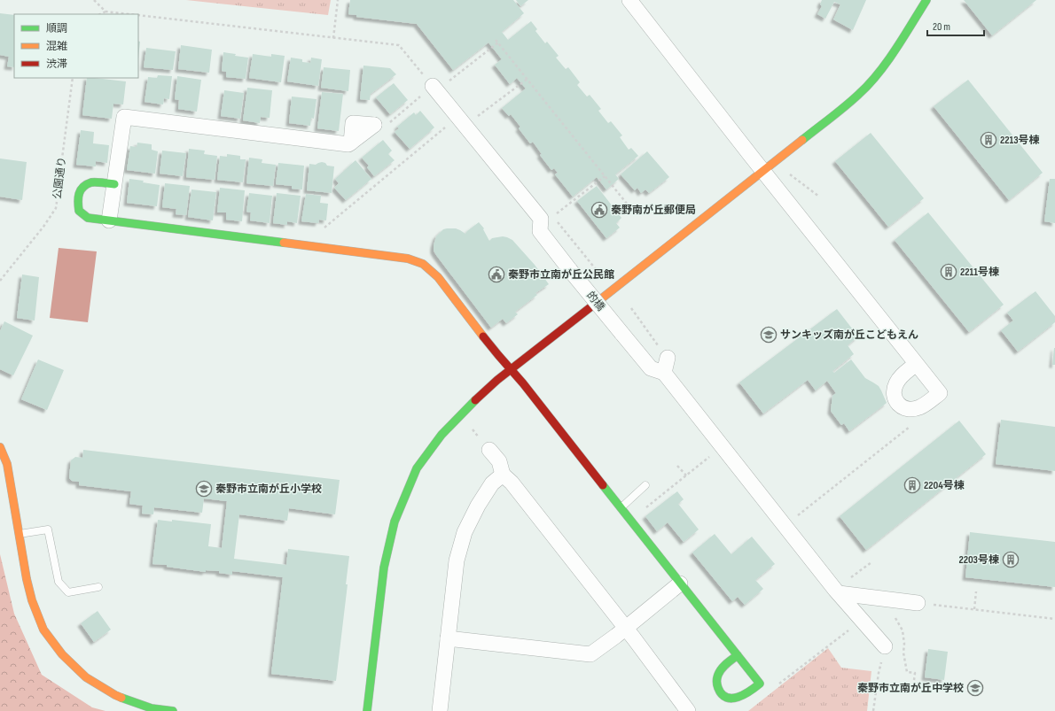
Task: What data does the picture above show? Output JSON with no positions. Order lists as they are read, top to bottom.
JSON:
{
  "streets": {
    "street": ["的橋"],
    "path": ["公園通り"]
  },
  "places": {
    "building": [
      "2213号棟",
      "2211号棟",
      "2204号棟",
      "2203号棟"
    ],
    "public building": ["秦野南が丘郵便局", "秦野市立南が丘公民館"],
    "school or university": ["サンキッズ南が丘こどもえん", "秦野市立南が丘小学校", "秦野市立南が丘中学校"]
  },
  "legend": ["順調", "混雑", "渋滞"],
  "scale_bar": "20 m"
}
